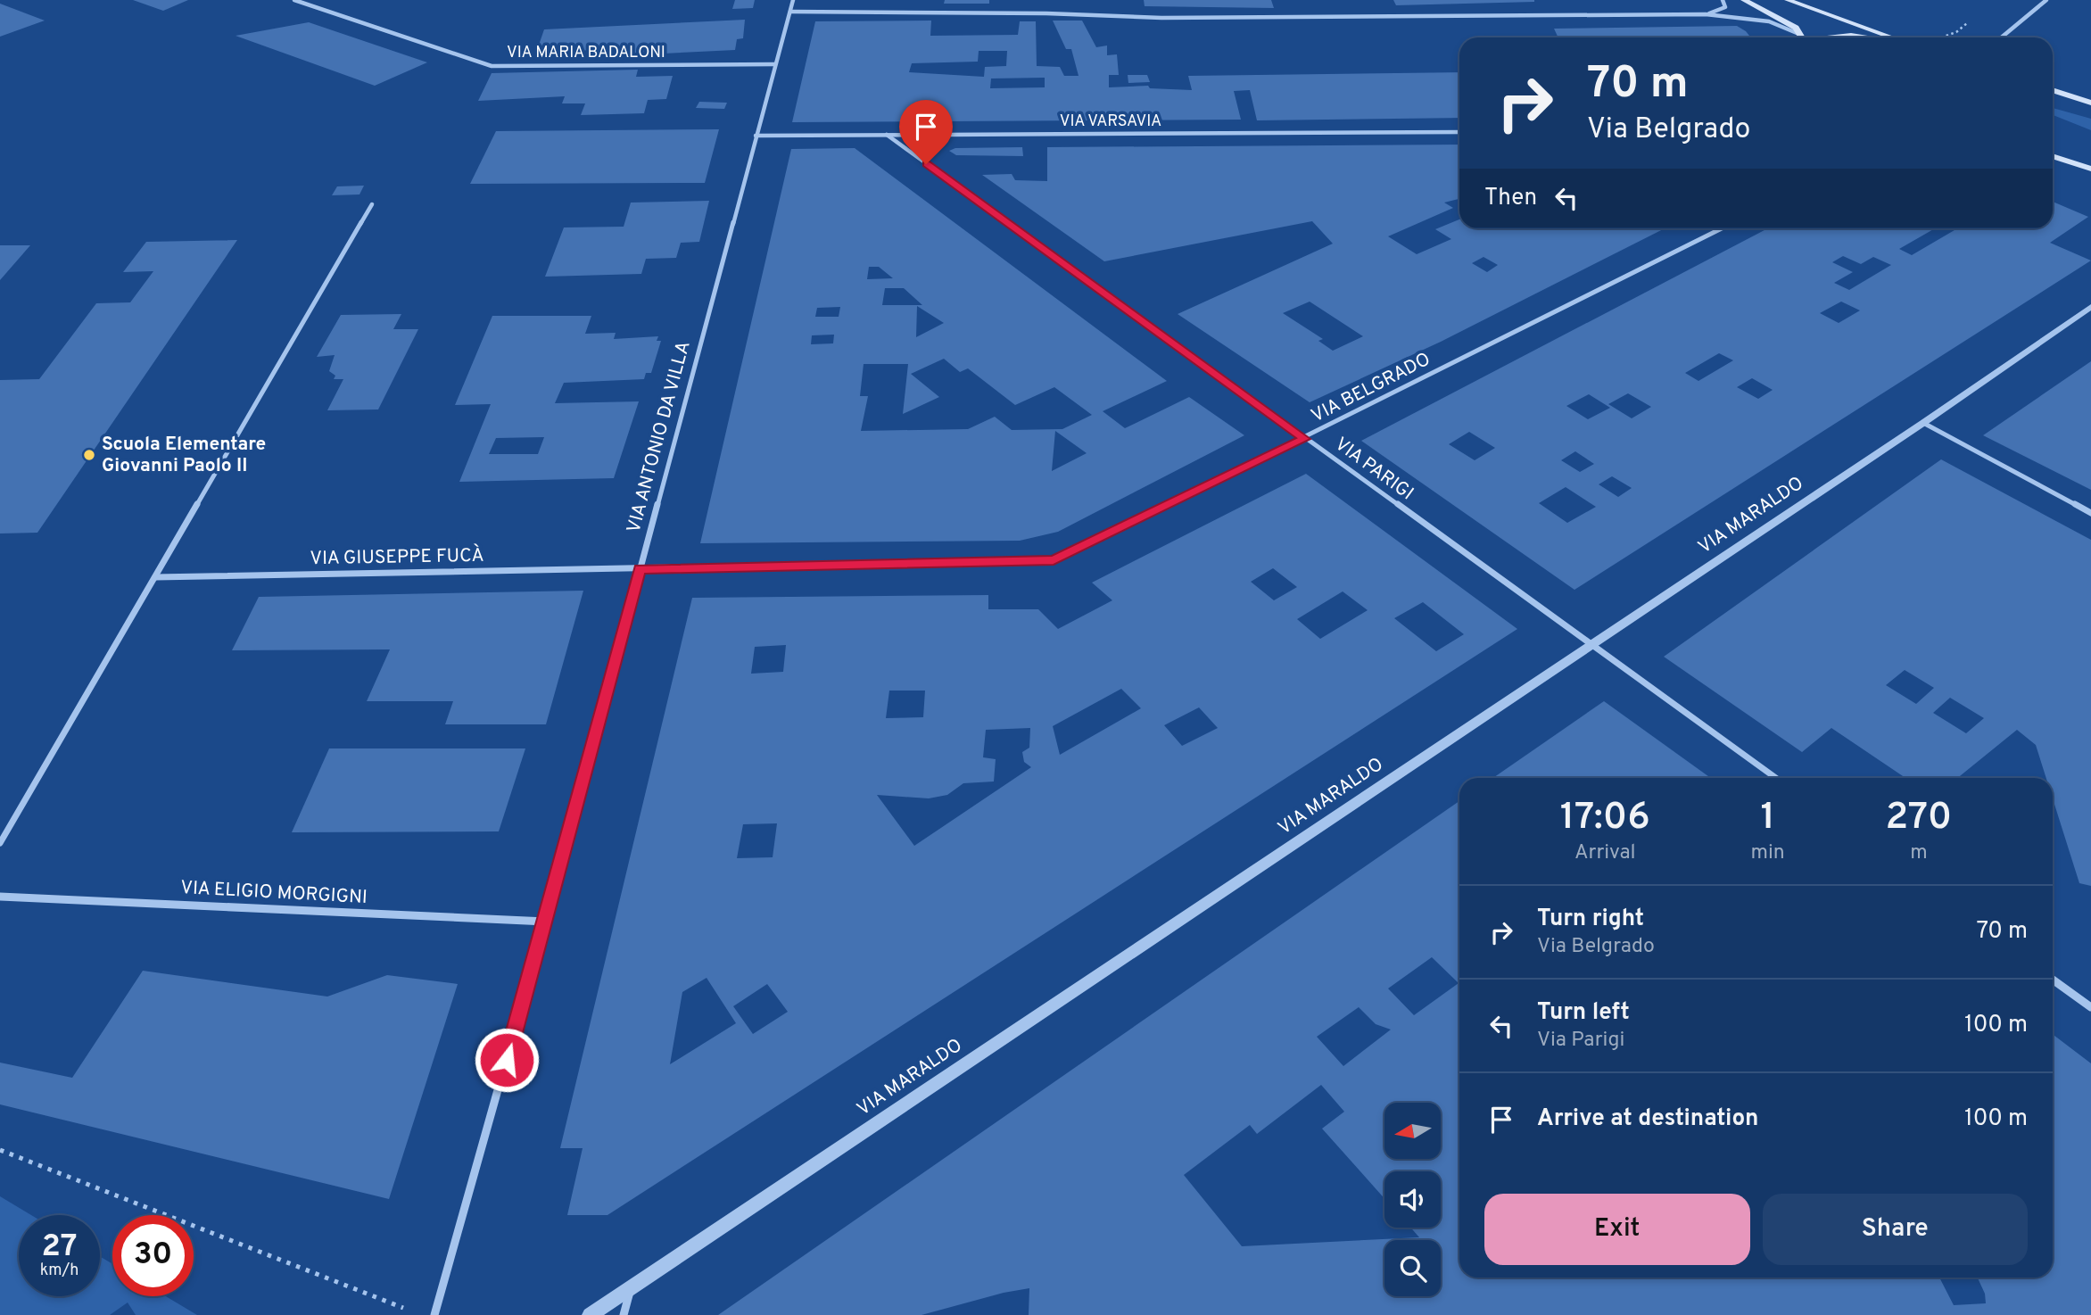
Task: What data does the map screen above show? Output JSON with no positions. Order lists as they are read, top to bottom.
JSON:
{
  "streets": {
    "street": [
      "VIA MARIA BADALONI",
      "VIA VARSAVIA",
      "VIA BELGRADO",
      "VIA ANTONIO DA VILLA",
      "VIA PARIGI",
      "VIA MARALDO",
      "VIA GIUSEPPE FUCÀ",
      "VIA ELIGIO MORGIGNI"
    ]
  },
  "crossings": [
    ["VIA MARIA BADALONI", "VIA ANTONIO DA VILLA"],
    ["VIA VARSAVIA", "VIA ANTONIO DA VILLA"],
    ["VIA VARSAVIA", "VIA PARIGI"],
    ["VIA BELGRADO", "VIA ANTONIO DA VILLA"],
    ["VIA BELGRADO", "VIA PARIGI"],
    ["VIA BELGRADO", "VIA GIUSEPPE FUCÀ"],
    ["VIA ANTONIO DA VILLA", "VIA GIUSEPPE FUCÀ"],
    ["VIA ANTONIO DA VILLA", "VIA ELIGIO MORGIGNI"],
    ["VIA PARIGI", "VIA MARALDO"]
  ],
  "places": ["Scuola Elementare Giovanni Paolo II"],
  "north": "left",
  "page": {
    "turn": ["70 m", "Via Belgrado"],
    "then": "Then",
    "eta": [
      "17:06",
      "Arrival",
      "1",
      "min",
      "270",
      "m"
    ],
    "list": [
      {
        "name": "Turn right",
        "note": "Via Belgrado",
        "value": "70 m"
      },
      {
        "name": "Turn left",
        "note": "Via Parigi",
        "value": "100 m"
      },
      {
        "name": "Arrive at destination",
        "value": "100 m"
      }
    ],
    "buttons": ["Exit", "Share"],
    "speed": "27 km/h",
    "limit": "30"
  }
}
